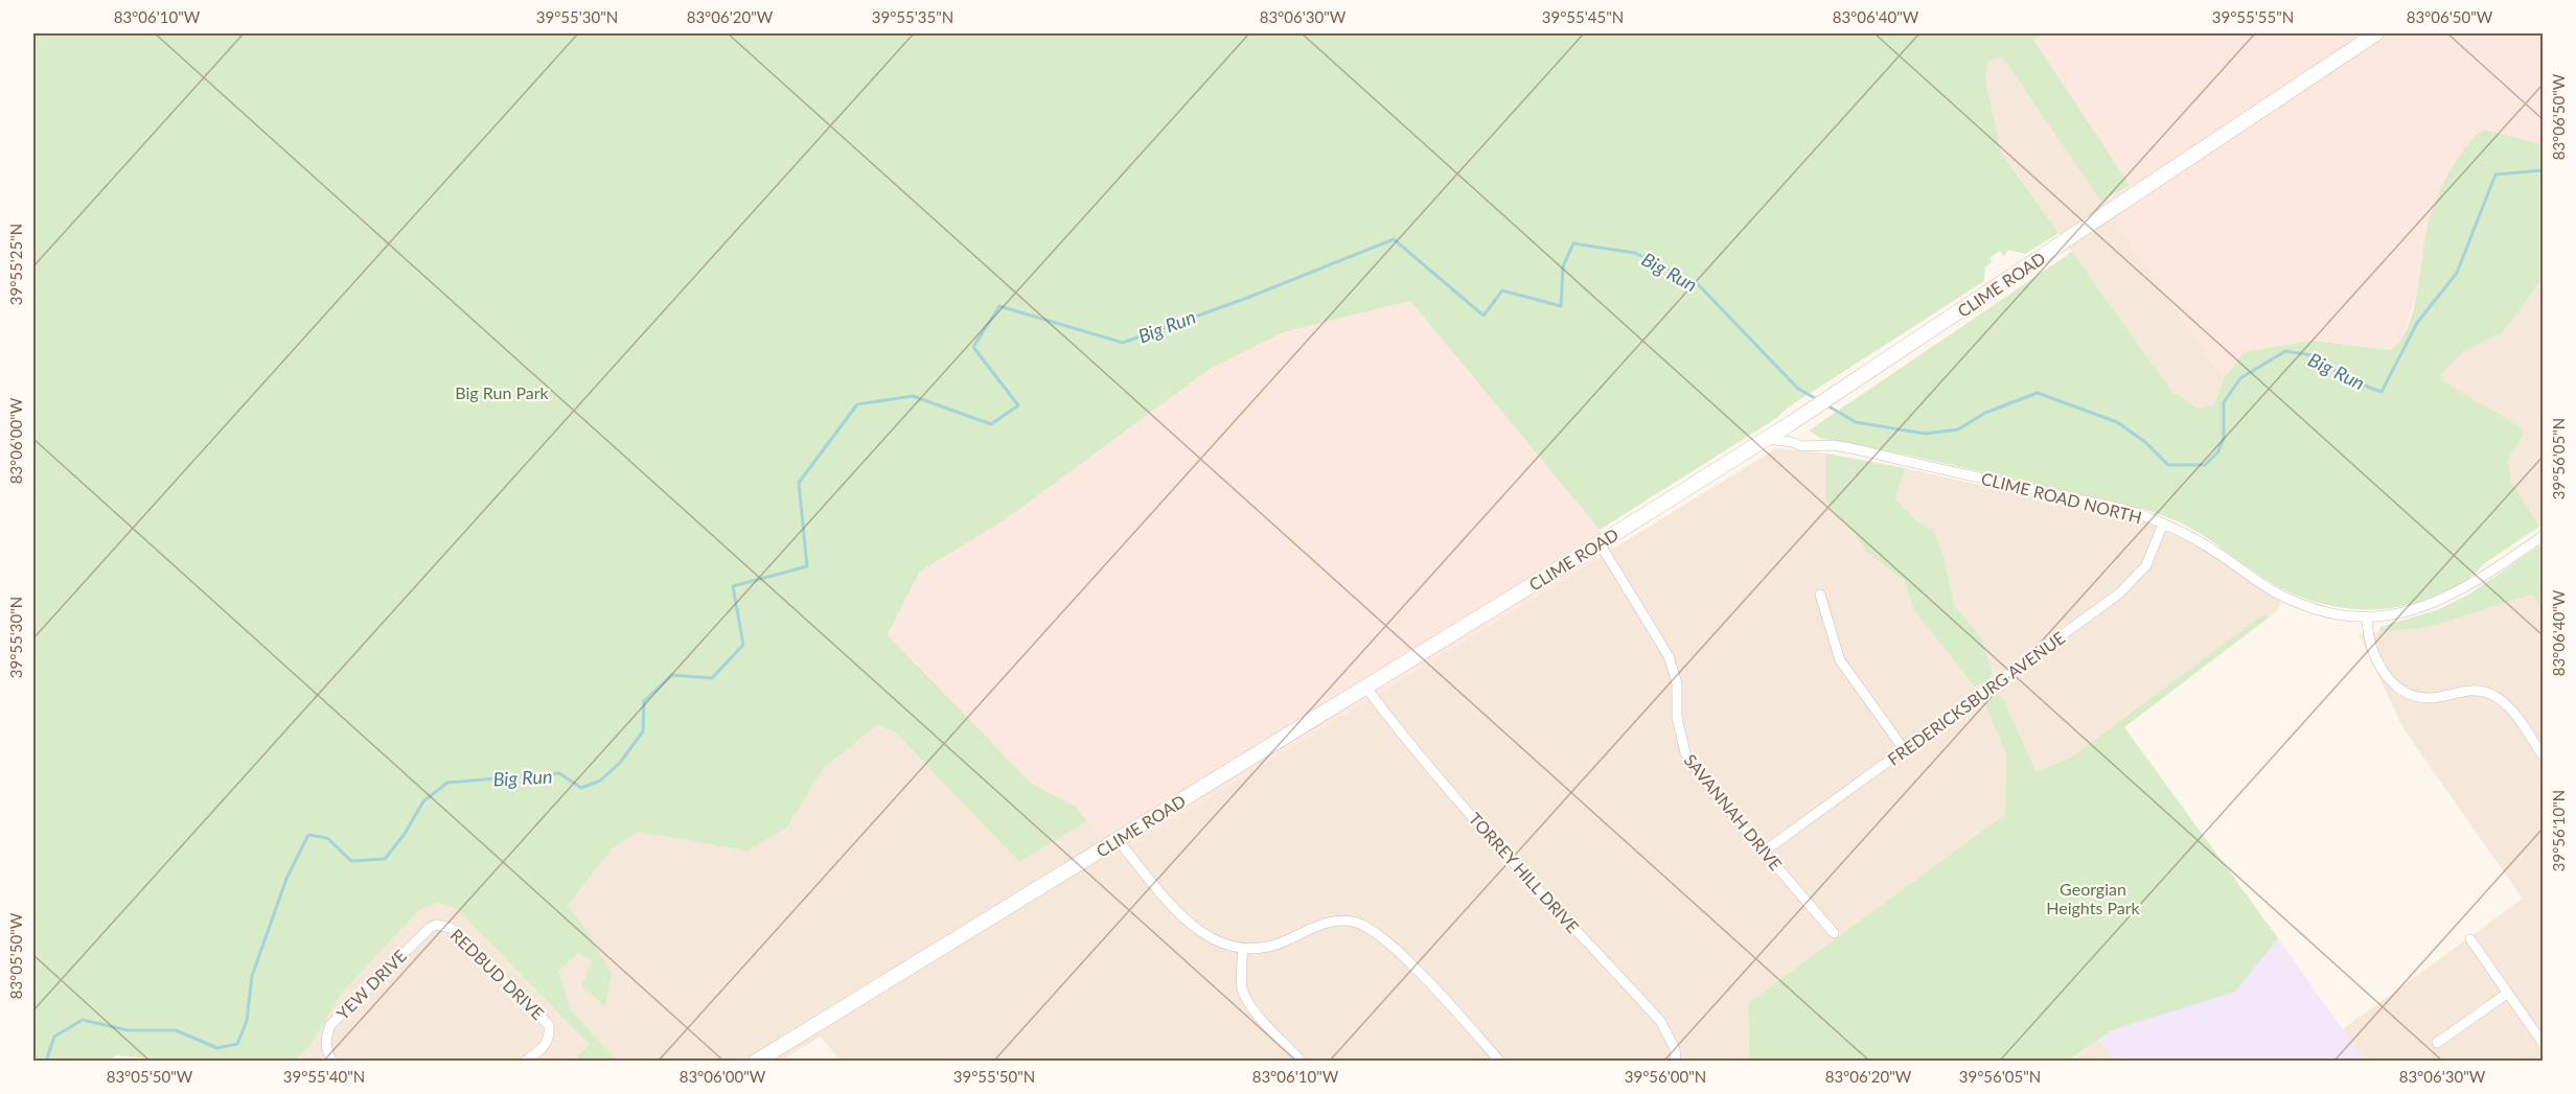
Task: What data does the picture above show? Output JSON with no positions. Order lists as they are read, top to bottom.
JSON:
{
  "streets": {
    "main road": ["CLIME ROAD"],
    "street": [
      "CLIME ROAD NORTH",
      "FREDERICKSBURG AVENUE",
      "SAVANNAH DRIVE",
      "TORREY HILL DRIVE",
      "REDBUD DRIVE",
      "YEW DRIVE"
    ]
  },
  "crossings": [
    ["CLIME ROAD", "CLIME ROAD NORTH"],
    ["CLIME ROAD", "SAVANNAH DRIVE"],
    ["CLIME ROAD", "TORREY HILL DRIVE"],
    ["CLIME ROAD NORTH", "FREDERICKSBURG AVENUE"],
    ["FREDERICKSBURG AVENUE", "SAVANNAH DRIVE"],
    ["REDBUD DRIVE", "YEW DRIVE"]
  ],
  "water": ["Big Run"],
  "parks": ["Big Run Park", "Georgian Heights Park"],
  "coordinates": [
    "83°06'10\"W",
    "39°55'30\"N",
    "83°06'20\"W",
    "39°55'35\"N",
    "83°06'30\"W",
    "39°55'45\"N",
    "83°06'40\"W",
    "39°55'55\"N",
    "83°06'50\"W",
    "39°55'25\"N",
    "83°06'00\"W",
    "39°56'05\"N",
    "39°56'10\"N",
    "83°05'50\"W",
    "39°55'40\"N",
    "39°55'50\"N",
    "39°56'00\"N"
  ]
}
